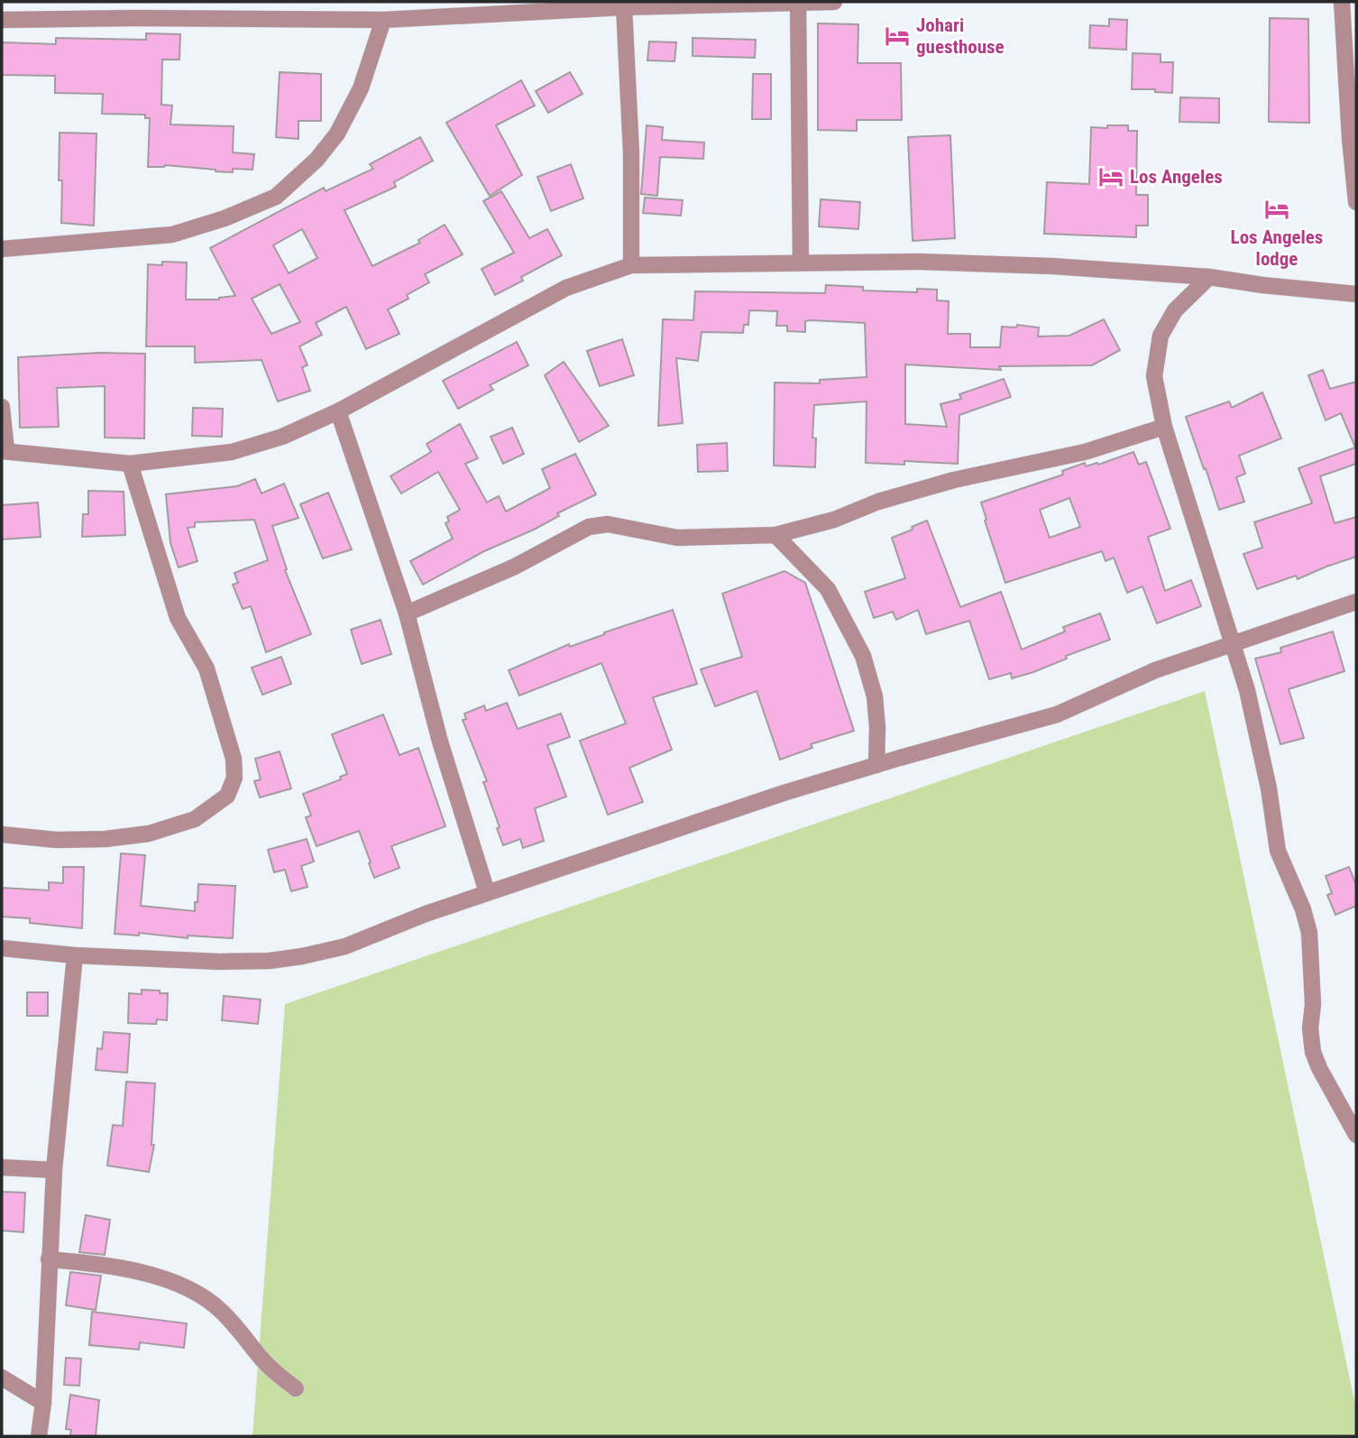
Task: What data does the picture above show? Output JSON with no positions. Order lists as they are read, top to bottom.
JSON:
{
  "places": {
    "hotel": ["Johari guesthouse", "Los Angeles", "Los Angeles lodge"]
  }
}
